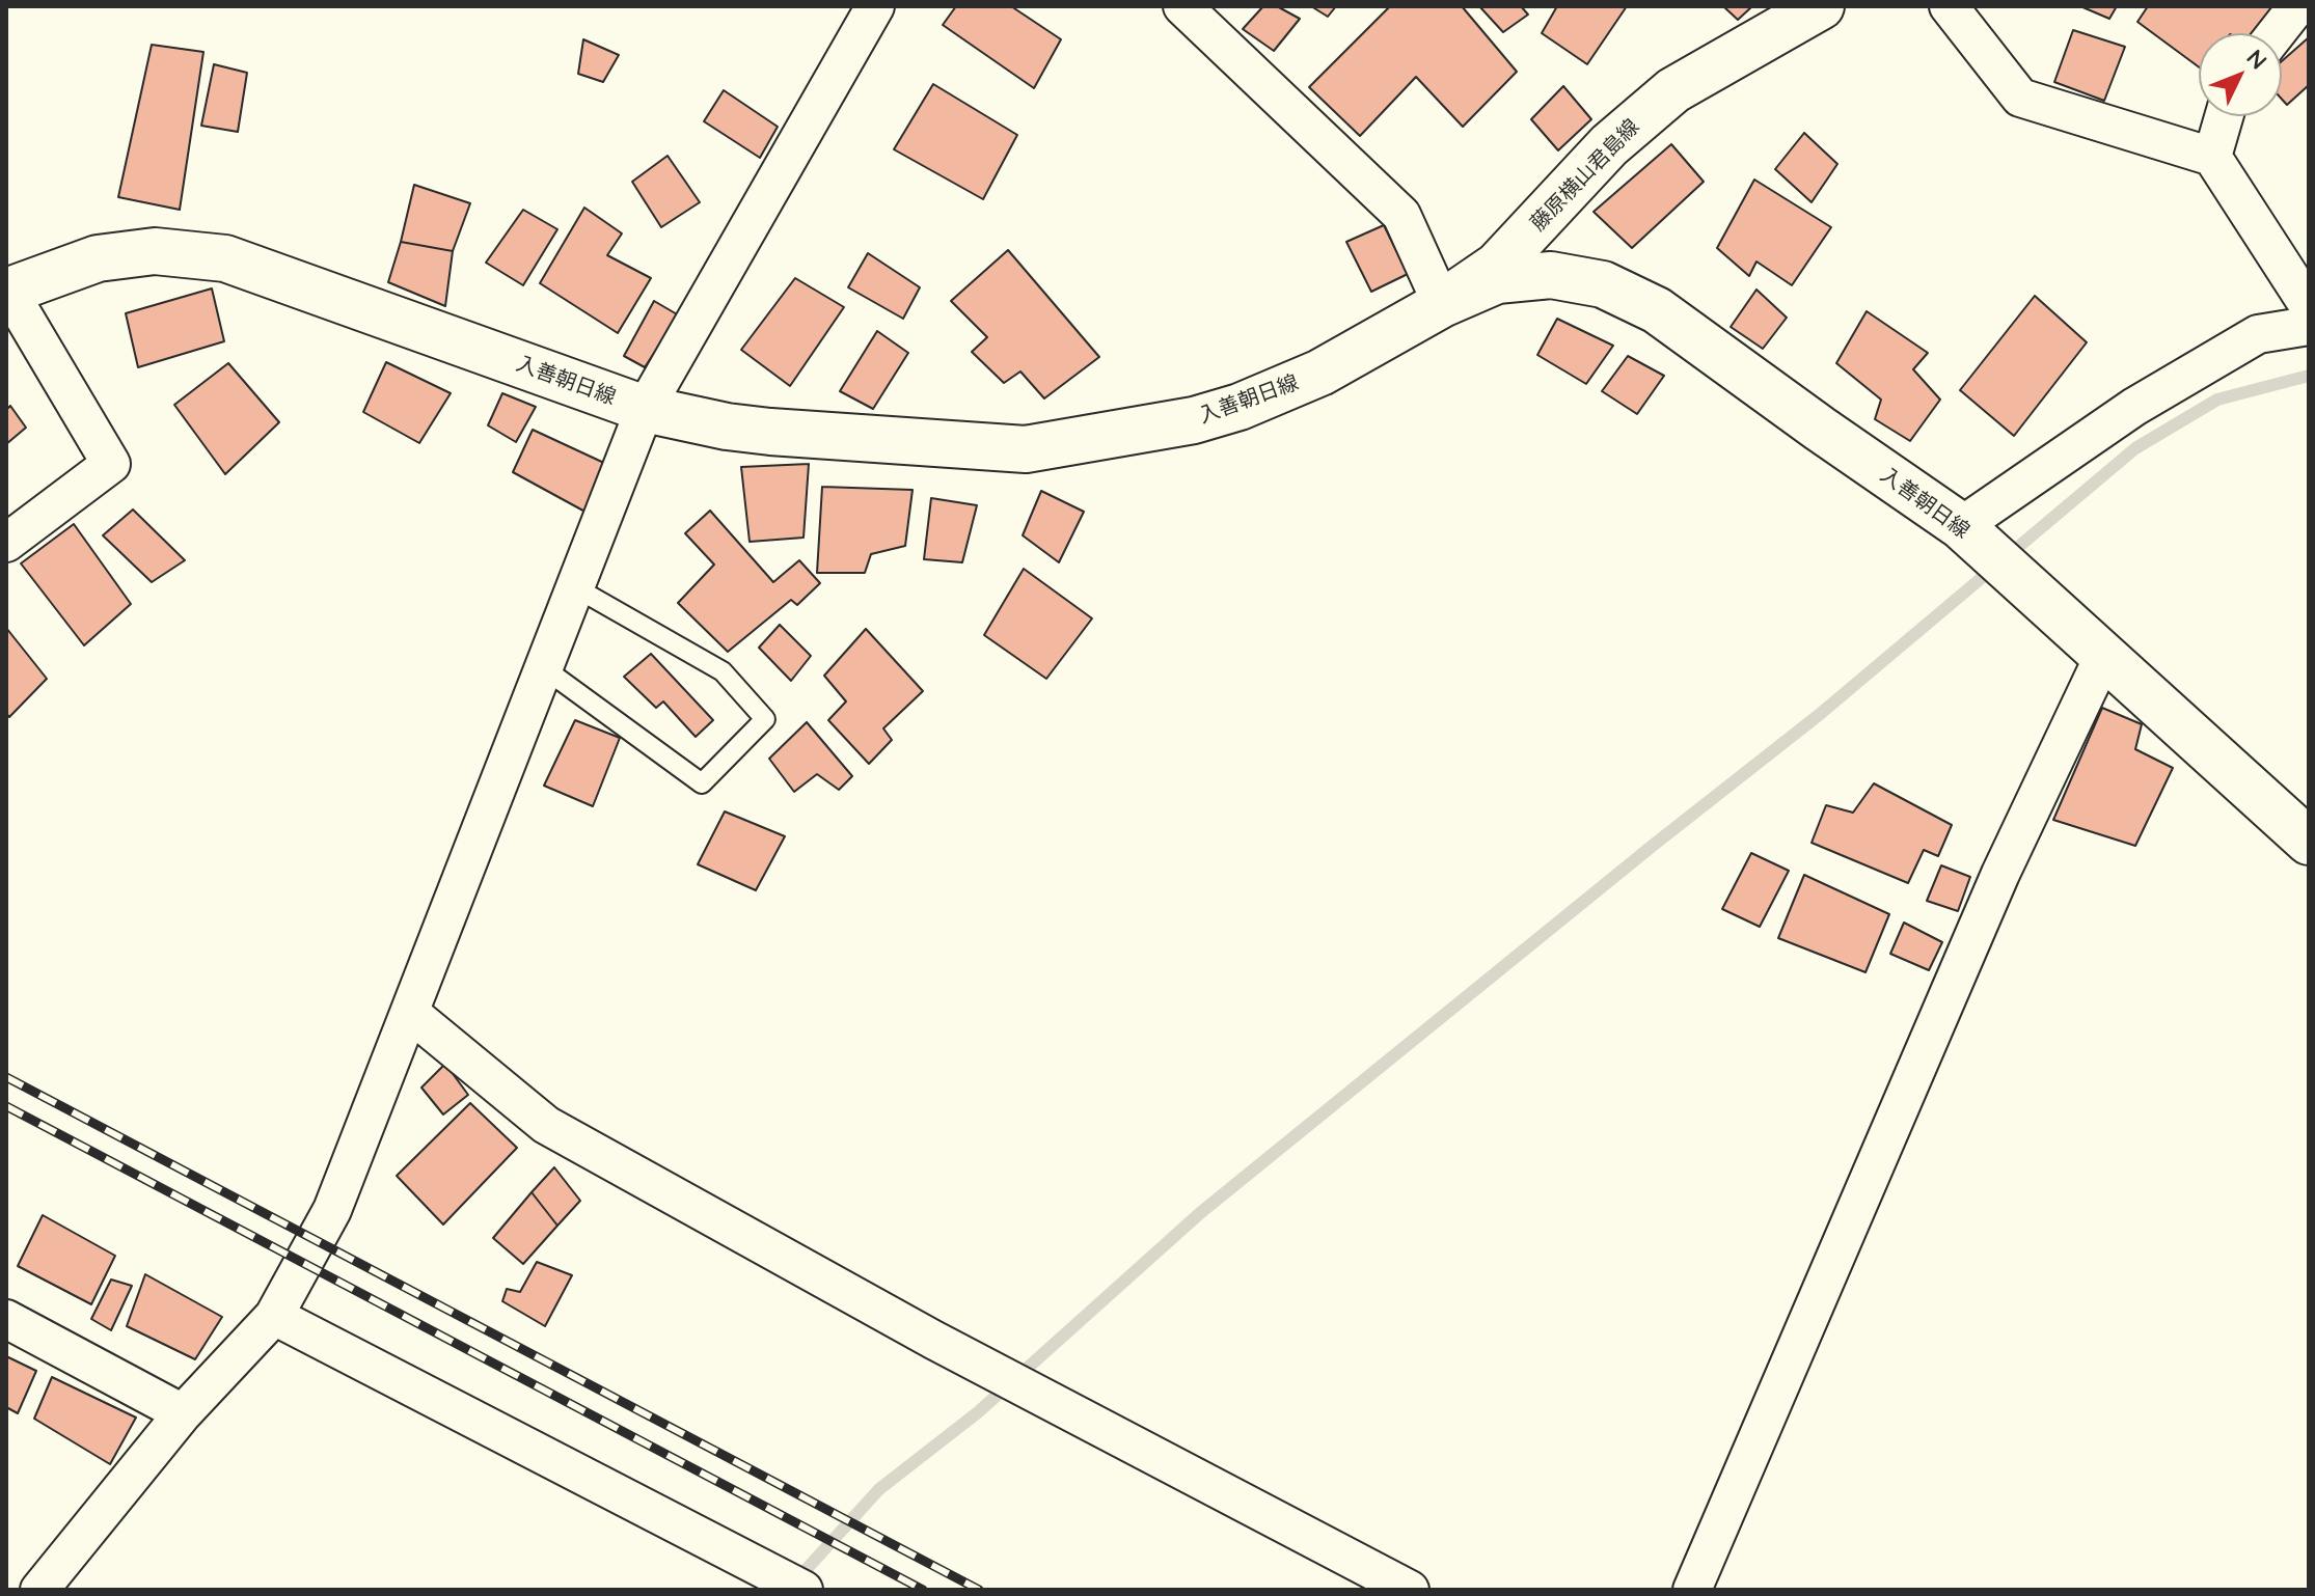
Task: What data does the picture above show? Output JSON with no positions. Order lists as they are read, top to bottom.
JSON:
{
  "streets": {
    "main road": ["藤原横山君島線", "入善朝日線"]
  },
  "crossings": [
    ["藤原横山君島線", "入善朝日線"]
  ],
  "north": "top right"
}
